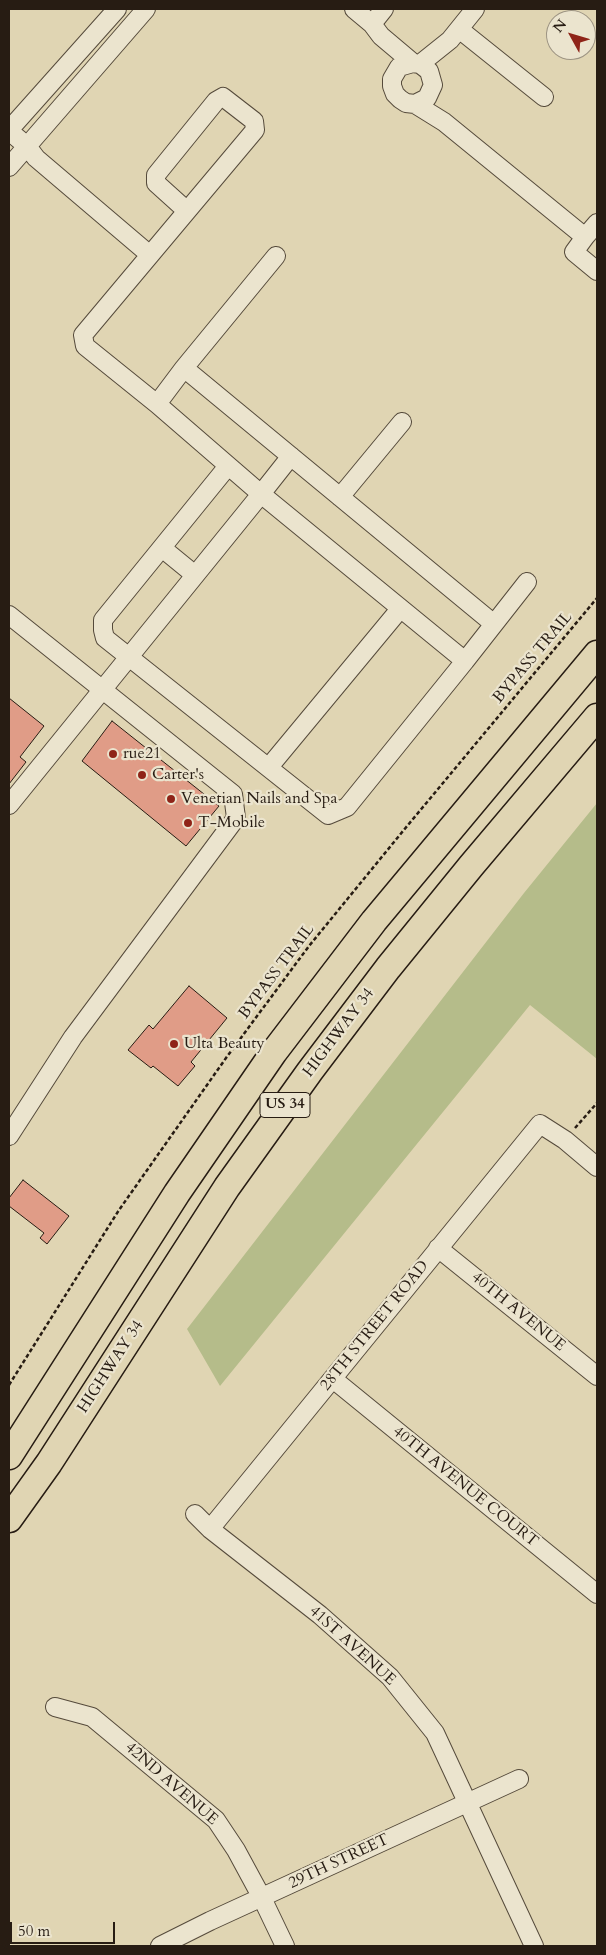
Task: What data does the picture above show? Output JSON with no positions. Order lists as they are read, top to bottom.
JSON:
{
  "streets": {
    "highway": ["HIGHWAY 34", "US 34"],
    "street": [
      "40TH AVENUE",
      "28TH STREET ROAD",
      "40TH AVENUE COURT",
      "41ST AVENUE",
      "42ND AVENUE",
      "29TH STREET"
    ],
    "path": ["BYPASS TRAIL"]
  },
  "crossings": [
    ["40TH AVENUE", "28TH STREET ROAD"],
    ["28TH STREET ROAD", "40TH AVENUE COURT"],
    ["28TH STREET ROAD", "41ST AVENUE"],
    ["41ST AVENUE", "29TH STREET"],
    ["42ND AVENUE", "29TH STREET"]
  ],
  "places": [
    "rue21",
    "Carter's",
    "Venetian Nails and Spa",
    "T-Mobile",
    "Ulta Beauty"
  ],
  "scale_bar": "50 m",
  "north": "top left"
}
